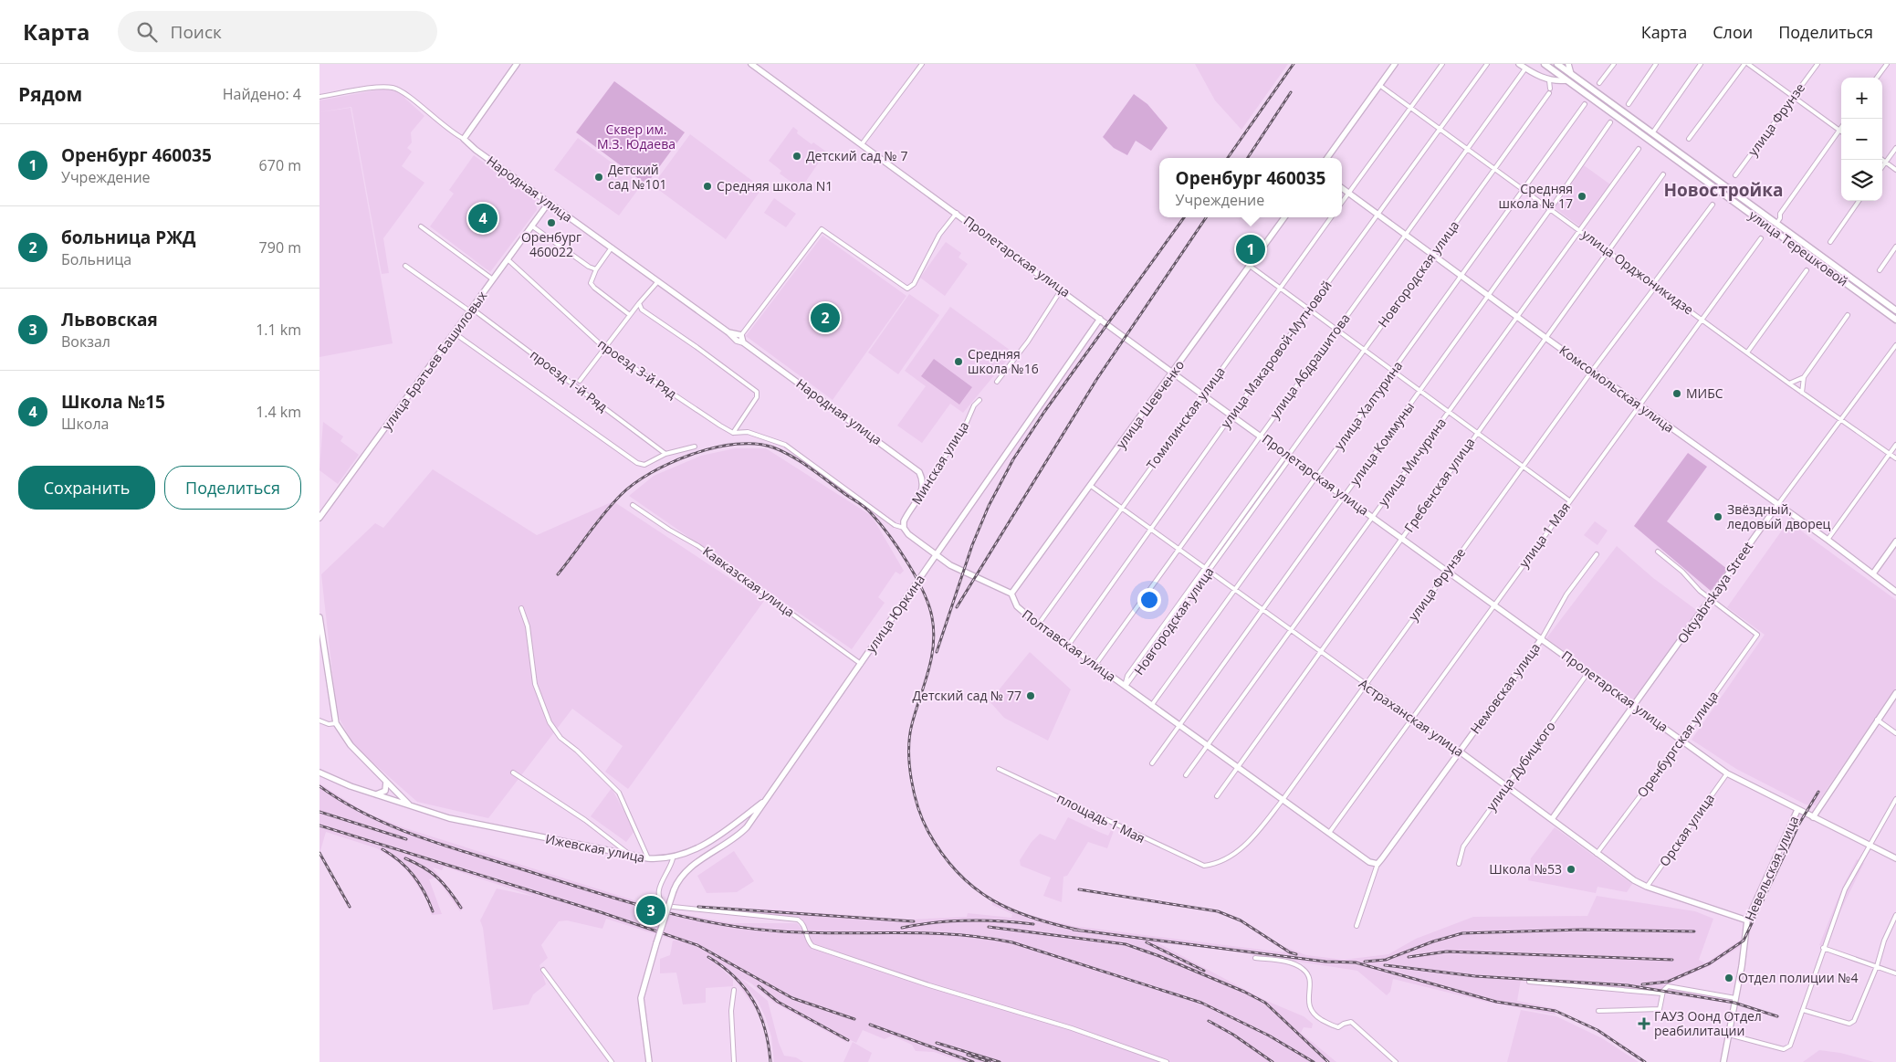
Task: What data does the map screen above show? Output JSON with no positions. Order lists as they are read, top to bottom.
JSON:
{
  "streets": {
    "main road": ["улица Терешковой"],
    "street": [
      "улица Фрунзе",
      "Народная улица",
      "Пролетарская улица",
      "улица Орджоникидзе",
      "Новгородская улица",
      "улица Макаровой-Мутновой",
      "улица Братьев Башиловых",
      "улица Абдрашитова",
      "проезд 3-й Ряд",
      "проезд 1-й Ряд",
      "Комсомольская улица",
      "улица Шевченко",
      "улица Халтурина",
      "Томилинская улица",
      "улица Коммуны",
      "улица Мичурина",
      "Минская улица",
      "Гребенская улица",
      "улица 1 Мая",
      "Кавказская улица",
      "Oktyabrskaya Street",
      "улица Юркина",
      "Полтавская улица",
      "Немовская улица",
      "Астраханская улица",
      "Оренбургская улица",
      "улица Дубицкого",
      "площадь 1 Мая",
      "Орская улица",
      "Ижевская улица",
      "Невельская улица"
    ]
  },
  "crossings": [
    ["улица Фрунзе", "Пролетарская улица"],
    ["улица Фрунзе", "улица Орджоникидзе"],
    ["улица Фрунзе", "Комсомольская улица"],
    ["улица Фрунзе", "Полтавская улица"],
    ["улица Фрунзе", "Астраханская улица"],
    ["улица Фрунзе", "площадь 1 Мая"],
    ["Народная улица", "улица Братьев Башиловых"],
    ["Народная улица", "Минская улица"],
    ["Пролетарская улица", "Новгородская улица"],
    ["Пролетарская улица", "улица Макаровой-Мутновой"],
    ["Пролетарская улица", "улица Абдрашитова"],
    ["Пролетарская улица", "улица Шевченко"],
    ["Пролетарская улица", "улица Халтурина"],
    ["Пролетарская улица", "Томилинская улица"],
    ["Пролетарская улица", "улица Коммуны"],
    ["Пролетарская улица", "улица Мичурина"],
    ["Пролетарская улица", "Гребенская улица"],
    ["Пролетарская улица", "улица 1 Мая"],
    ["Пролетарская улица", "Oktyabrskaya Street"],
    ["Пролетарская улица", "улица Юркина"],
    ["Пролетарская улица", "Немовская улица"],
    ["Пролетарская улица", "Оренбургская улица"],
    ["Пролетарская улица", "улица Дубицкого"],
    ["Пролетарская улица", "Орская улица"],
    ["Пролетарская улица", "Невельская улица"],
    ["улица Орджоникидзе", "Новгородская улица"],
    ["улица Орджоникидзе", "улица Макаровой-Мутновой"],
    ["улица Орджоникидзе", "улица Абдрашитова"],
    ["улица Орджоникидзе", "улица Халтурина"],
    ["улица Орджоникидзе", "улица Коммуны"],
    ["улица Орджоникидзе", "улица Мичурина"],
    ["улица Орджоникидзе", "Гребенская улица"],
    ["улица Орджоникидзе", "улица 1 Мая"],
    ["улица Орджоникидзе", "Oktyabrskaya Street"],
    ["Новгородская улица", "Комсомольская улица"],
    ["Новгородская улица", "Полтавская улица"],
    ["Новгородская улица", "Астраханская улица"],
    ["улица Макаровой-Мутновой", "Комсомольская улица"],
    ["улица Макаровой-Мутновой", "Полтавская улица"],
    ["улица Макаровой-Мутновой", "Астраханская улица"],
    ["улица Братьев Башиловых", "проезд 3-й Ряд"],
    ["улица Братьев Башиловых", "проезд 1-й Ряд"],
    ["улица Абдрашитова", "Комсомольская улица"],
    ["улица Абдрашитова", "Полтавская улица"],
    ["улица Абдрашитова", "Астраханская улица"],
    ["Комсомольская улица", "улица Халтурина"],
    ["Комсомольская улица", "улица Коммуны"],
    ["Комсомольская улица", "улица Мичурина"],
    ["Комсомольская улица", "Гребенская улица"],
    ["Комсомольская улица", "улица 1 Мая"],
    ["Комсомольская улица", "Oktyabrskaya Street"],
    ["улица Шевченко", "Полтавская улица"],
    ["улица Шевченко", "Астраханская улица"],
    ["улица Халтурина", "Полтавская улица"],
    ["улица Халтурина", "Астраханская улица"],
    ["Томилинская улица", "Полтавская улица"],
    ["Томилинская улица", "Астраханская улица"],
    ["улица Коммуны", "Полтавская улица"],
    ["улица Коммуны", "Астраханская улица"],
    ["улица Мичурина", "Полтавская улица"],
    ["улица Мичурина", "Астраханская улица"],
    ["Гребенская улица", "Полтавская улица"],
    ["Гребенская улица", "Астраханская улица"],
    ["улица 1 Мая", "Полтавская улица"],
    ["улица 1 Мая", "Астраханская улица"],
    ["Кавказская улица", "улица Юркина"],
    ["Oktyabrskaya Street", "Астраханская улица"],
    ["Oktyabrskaya Street", "Оренбургская улица"],
    ["улица Юркина", "Ижевская улица"],
    ["Полтавская улица", "Немовская улица"],
    ["Немовская улица", "Астраханская улица"],
    ["Астраханская улица", "Оренбургская улица"],
    ["Астраханская улица", "улица Дубицкого"],
    ["Астраханская улица", "Орская улица"],
    ["Астраханская улица", "Невельская улица"]
  ],
  "districts": ["Новостройка"],
  "parks": ["Сквер им. М.З. Юдаева"],
  "places": {
    "other": [
      "Детский сад № 7",
      "Детский сад №101",
      "Средняя школа N1",
      "Средняя школа № 17",
      "Оренбург 460022",
      "Средняя школа №16",
      "МИБС",
      "Звёздный, ледовый дворец",
      "Детский сад № 77",
      "Школа №53",
      "Отдел полиции №4"
    ],
    "health": ["ГАУЗ Оонд Отдел реабилитации"]
  },
  "page": {
    "header": "Карта",
    "search": "Поиск",
    "nav": ["Карта", "Слои", "Поделиться"],
    "heading": ["Рядом", "Найдено: 4"],
    "map_buttons": ["+", "−"],
    "list": [
      {
        "mark": "1",
        "name": "Оренбург 460035",
        "note": "Учреждение",
        "value": "670 m"
      },
      {
        "mark": "2",
        "name": "больница РЖД",
        "note": "Больница",
        "value": "790 m"
      },
      {
        "mark": "3",
        "name": "Львовская",
        "note": "Вокзал",
        "value": "1.1 km"
      },
      {
        "mark": "4",
        "name": "Школа №15",
        "note": "Школа",
        "value": "1.4 km"
      }
    ],
    "popup": ["Оренбург 460035", "Учреждение"],
    "pins": [
      "4",
      "1",
      "2",
      "3"
    ],
    "buttons": ["Сохранить", "Поделиться"]
  }
}
